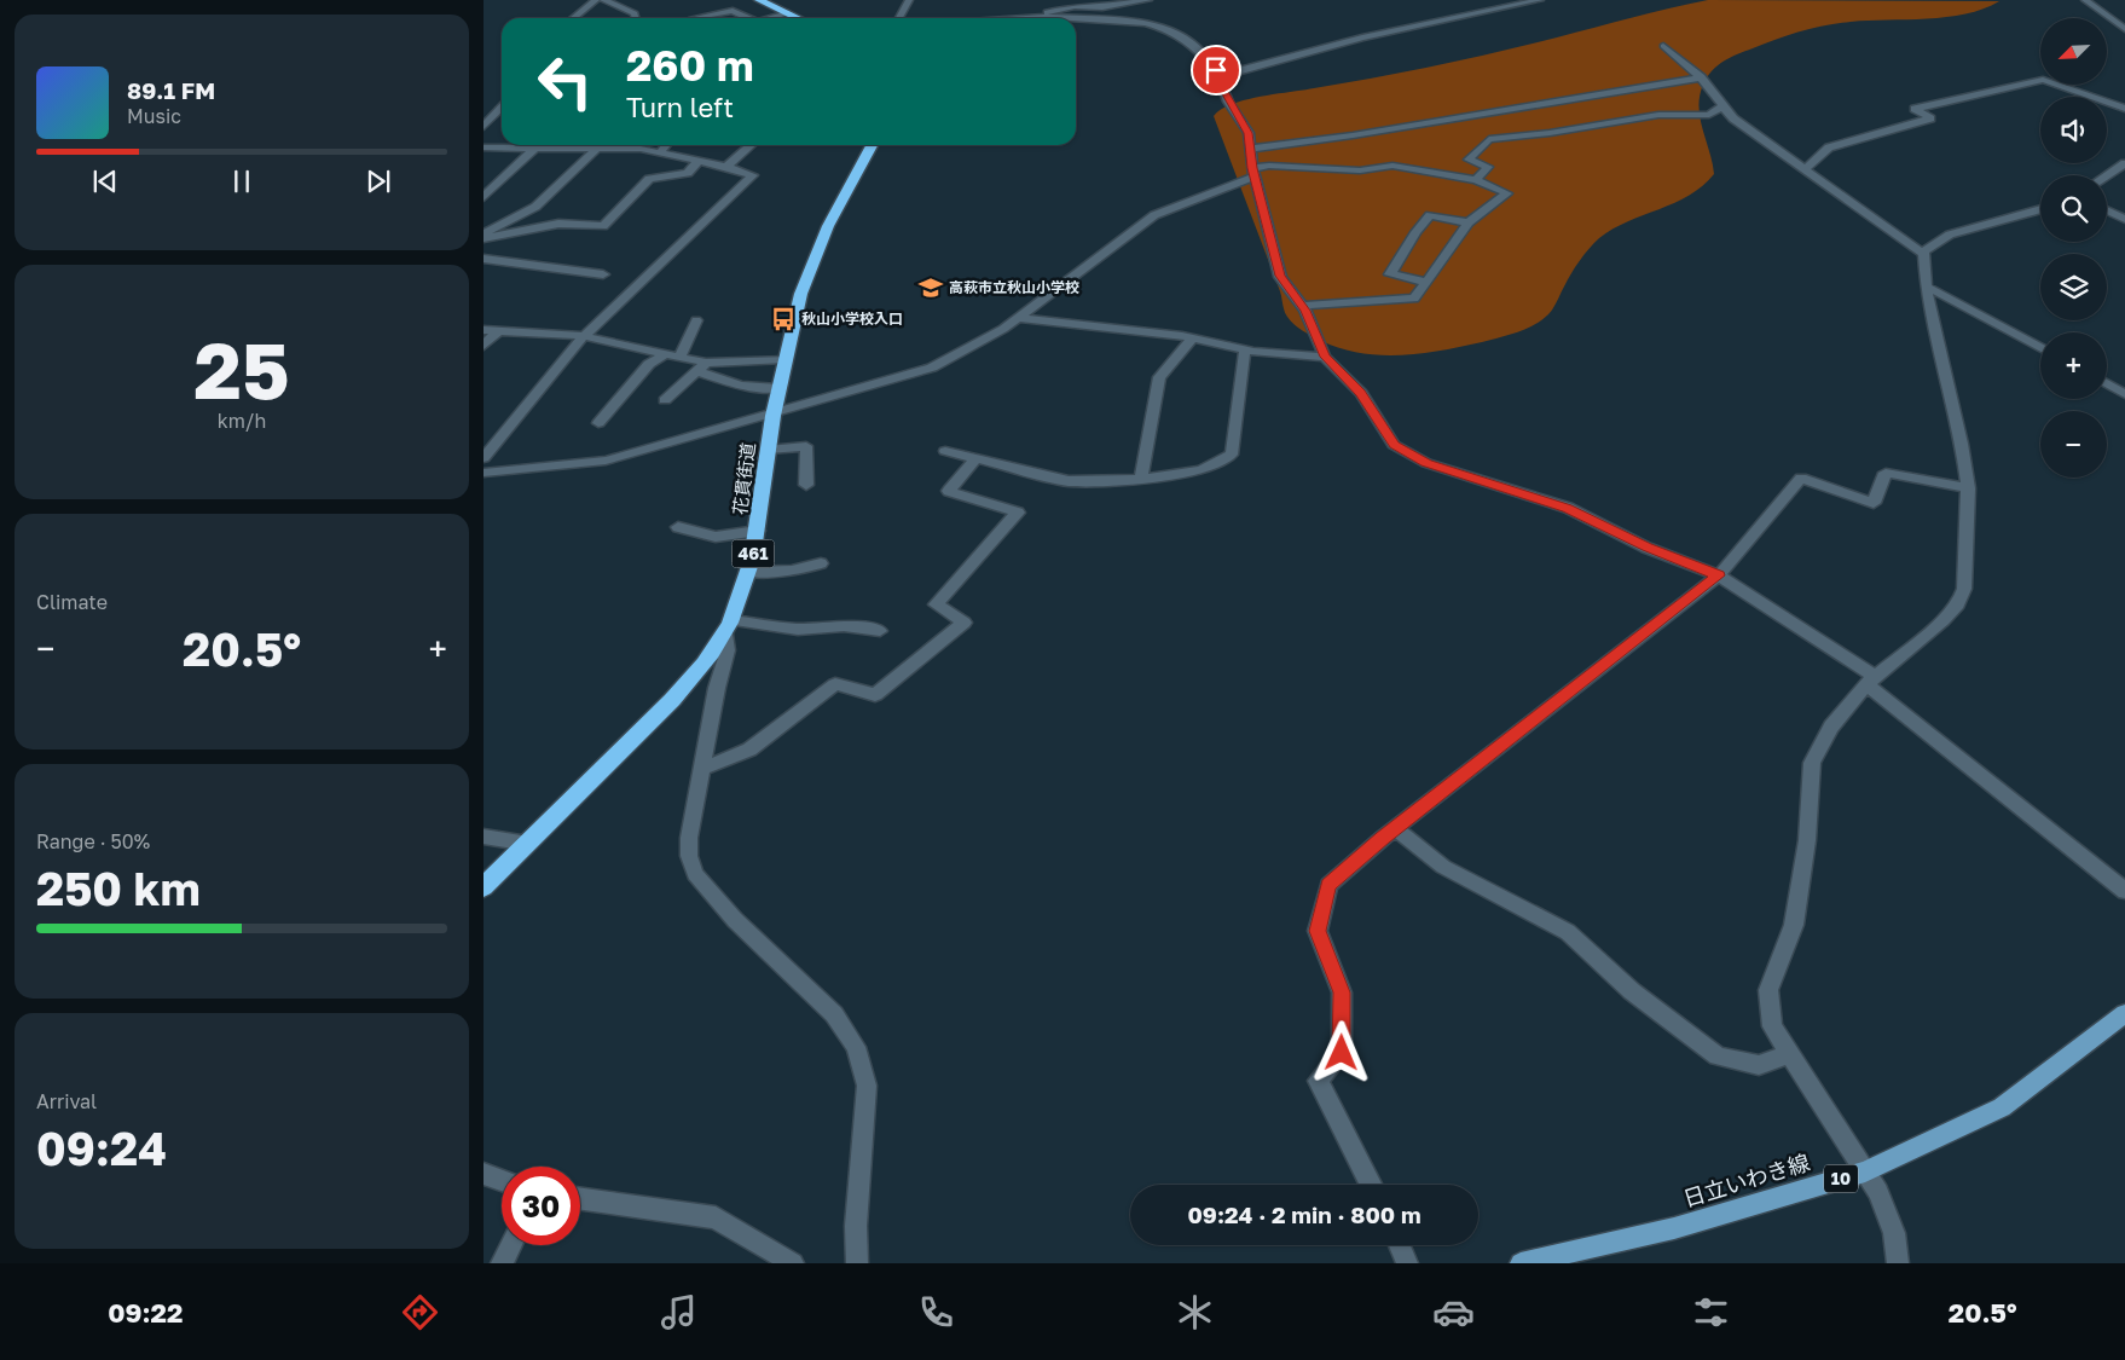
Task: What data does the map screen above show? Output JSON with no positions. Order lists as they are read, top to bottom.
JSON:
{
  "streets": {
    "highway": ["花貫街道", "461"],
    "main road": ["10", "日立いわき線"]
  },
  "places": {
    "school or university": ["高萩市立秋山小学校"],
    "bus stop": ["秋山小学校入口"]
  },
  "north": "bottom left",
  "page": {
    "map_buttons": ["+", "−"],
    "turn": ["260 m", "Turn left"],
    "song": ["89.1 FM", "Music"],
    "tile": [
      ["25", "km/h"],
      "Climate",
      ["Range · 50%", "250 km"],
      ["Arrival", "09:24"]
    ],
    "heat": ["−", "20.5°", "+"],
    "limit": "30",
    "trip": "09:24 · 2 min · 800 m",
    "tabs": ["09:22", "20.5°"]
  }
}
